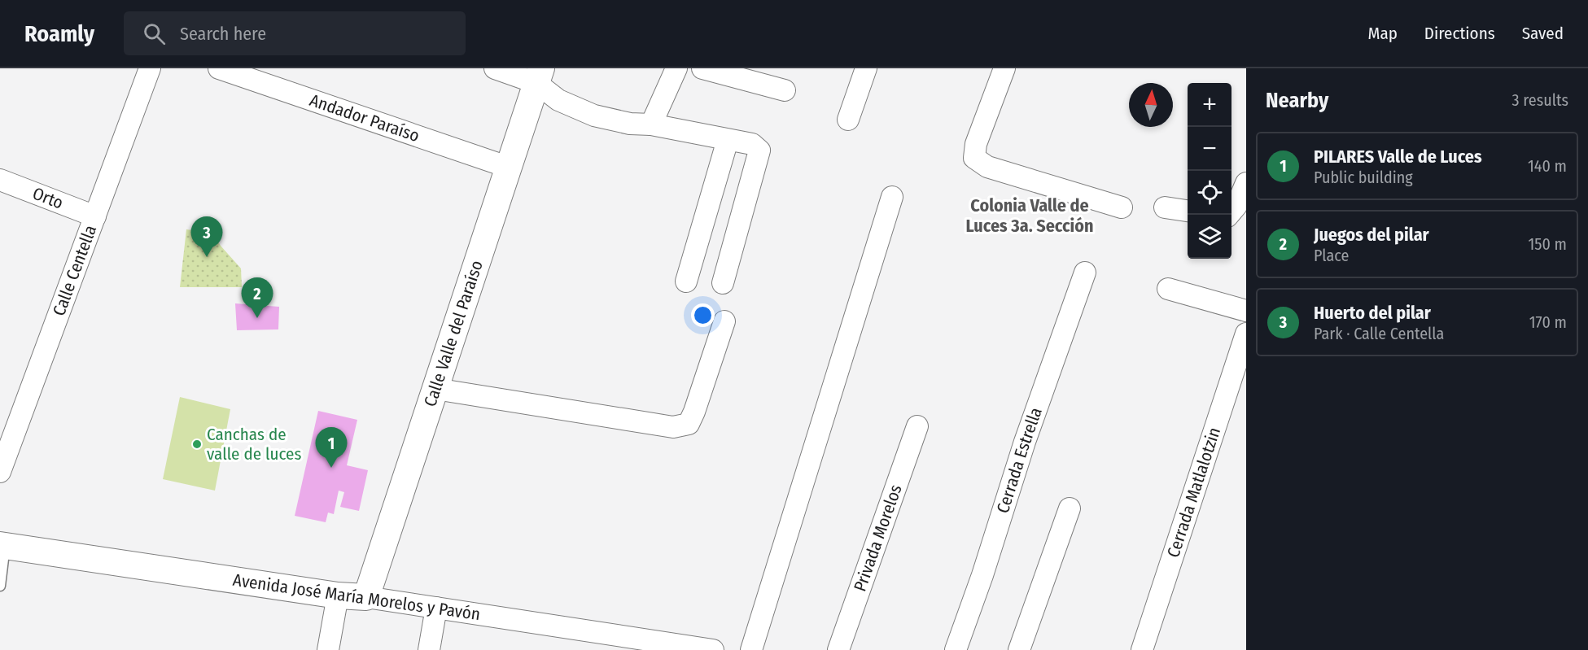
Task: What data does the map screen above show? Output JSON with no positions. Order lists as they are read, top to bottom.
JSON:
{
  "streets": {
    "street": [
      "Andador Paraíso",
      "Orto",
      "Calle Centella",
      "Calle Valle del Paraíso",
      "Cerrada Estrella",
      "Cerrada Matlalotzin",
      "Privada Morelos",
      "Avenida José María Morelos y Pavón"
    ]
  },
  "crossings": [
    ["Andador Paraíso", "Calle Valle del Paraíso"],
    ["Orto", "Calle Centella"],
    ["Calle Valle del Paraíso", "Avenida José María Morelos y Pavón"]
  ],
  "districts": ["Colonia Valle de Luces 3a. Sección"],
  "places": ["Canchas de valle de luces"],
  "north": "top",
  "page": {
    "header": "Roamly",
    "search": "Search here",
    "nav": ["Map", "Directions", "Saved"],
    "heading": ["Nearby", "3 results"],
    "map_buttons": ["+", "−"],
    "list": [
      {
        "mark": "1",
        "name": "PILARES Valle de Luces",
        "note": "Public building",
        "value": "140 m"
      },
      {
        "mark": "2",
        "name": "Juegos del pilar",
        "note": "Place",
        "value": "150 m"
      },
      {
        "mark": "3",
        "name": "Huerto del pilar",
        "note": "Park · Calle Centella",
        "value": "170 m"
      }
    ],
    "pins": ["3", "2", "1"]
  }
}
